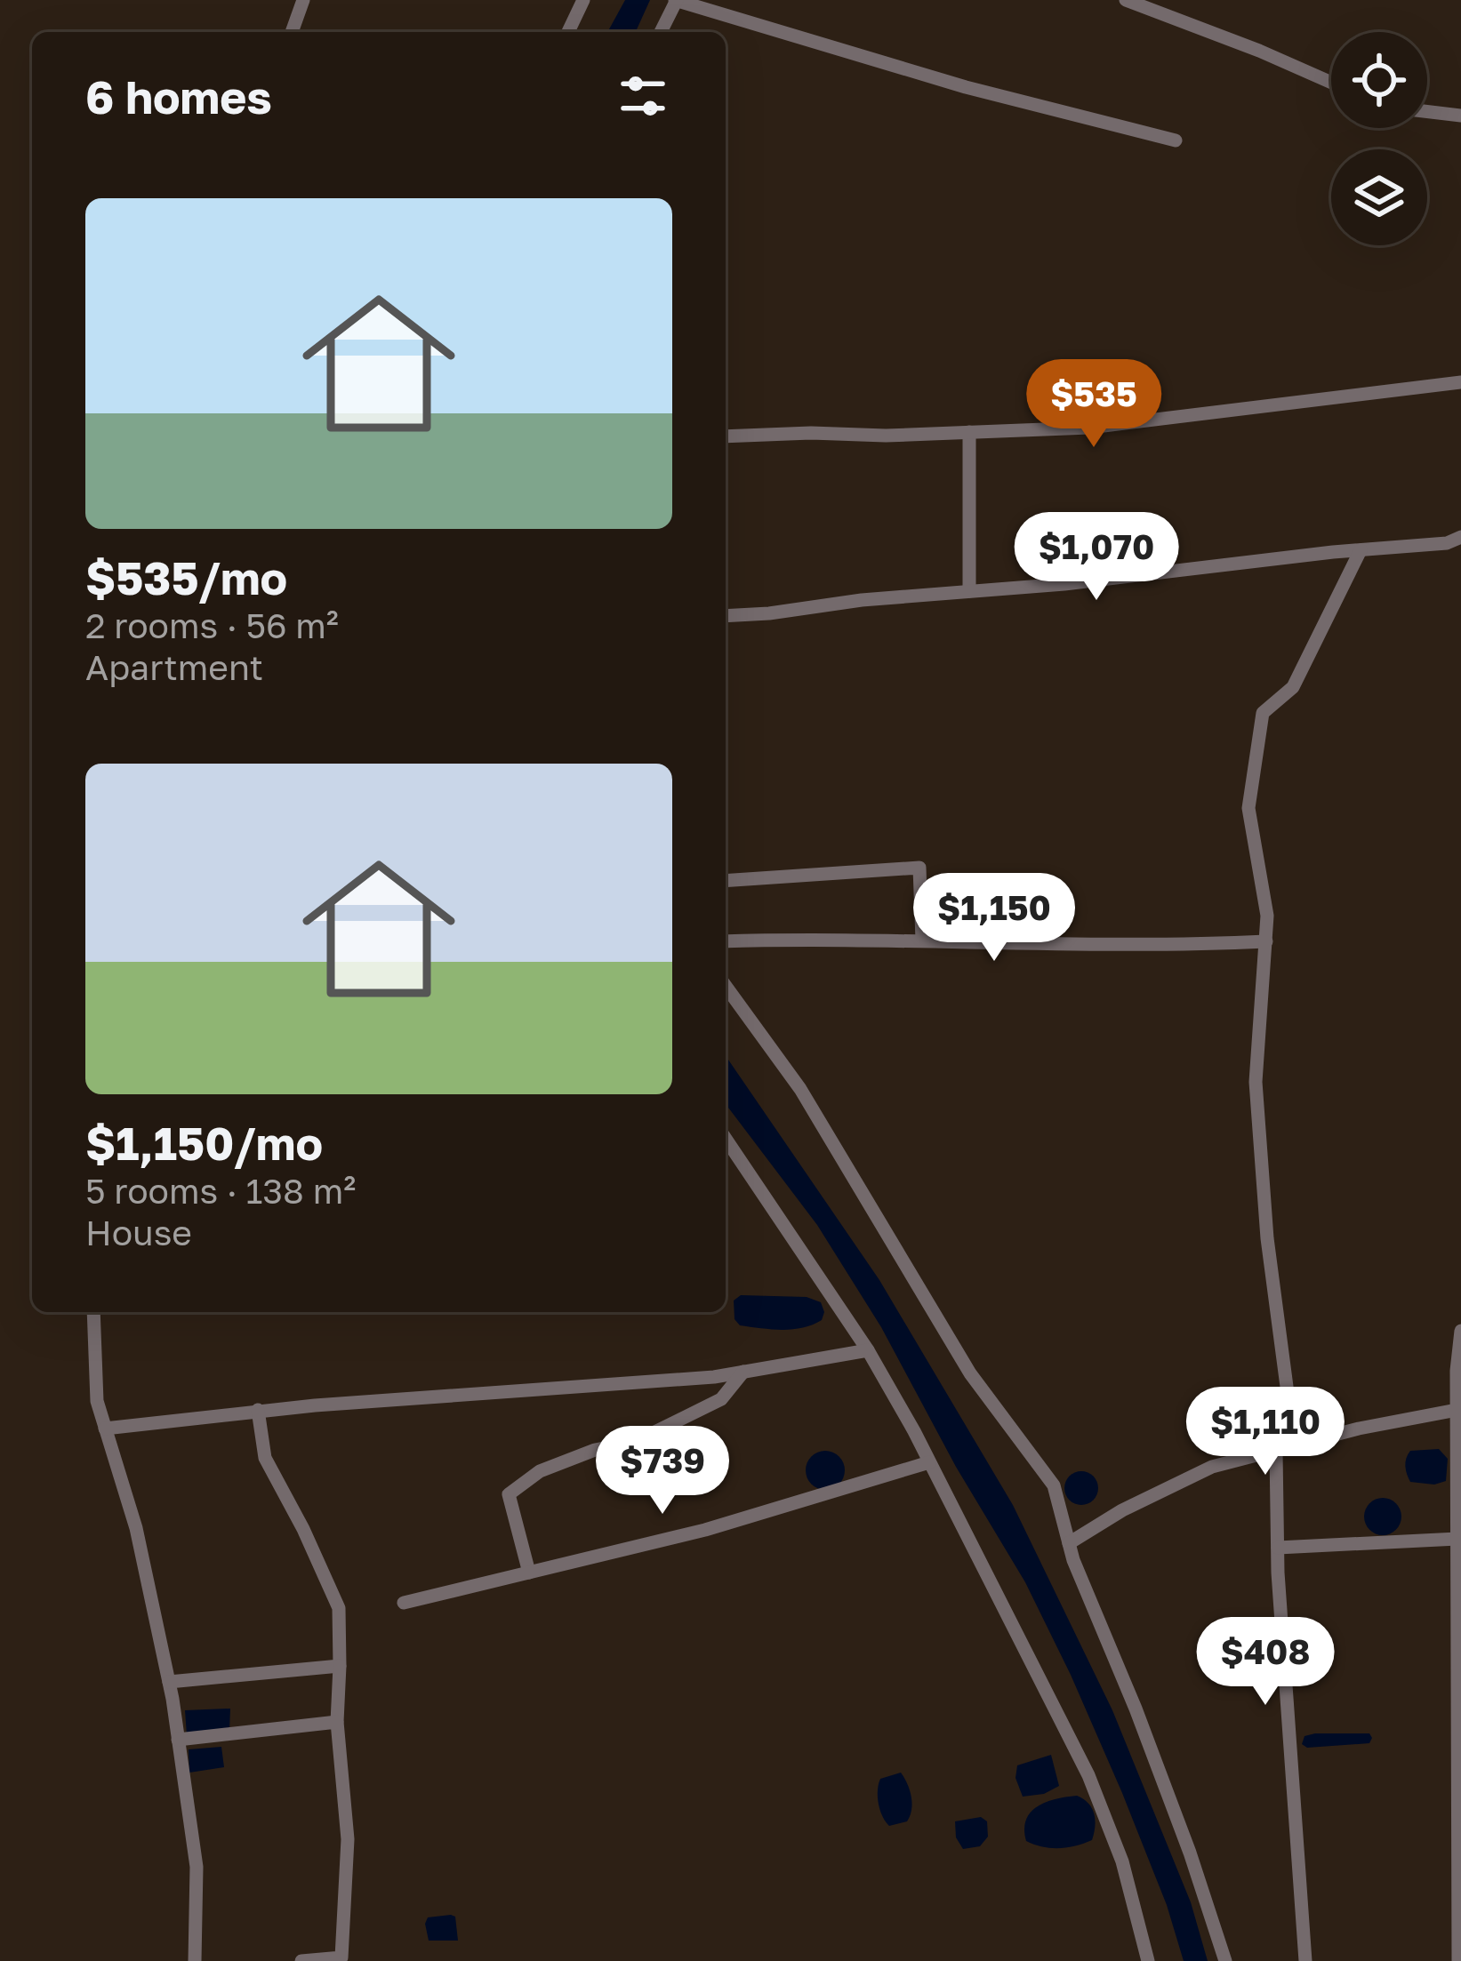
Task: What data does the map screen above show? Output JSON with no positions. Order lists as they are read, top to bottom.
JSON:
{
  "page": {
    "heading": "6 homes",
    "list": [
      {
        "name": "$535/mo",
        "note": "2 rooms · 56 m² · Apartment"
      },
      {
        "name": "$1,150/mo",
        "note": "5 rooms · 138 m² · House"
      }
    ],
    "price": [
      "$535",
      "$1,070",
      "$1,150",
      "$1,110",
      "$739",
      "$408"
    ]
  }
}
